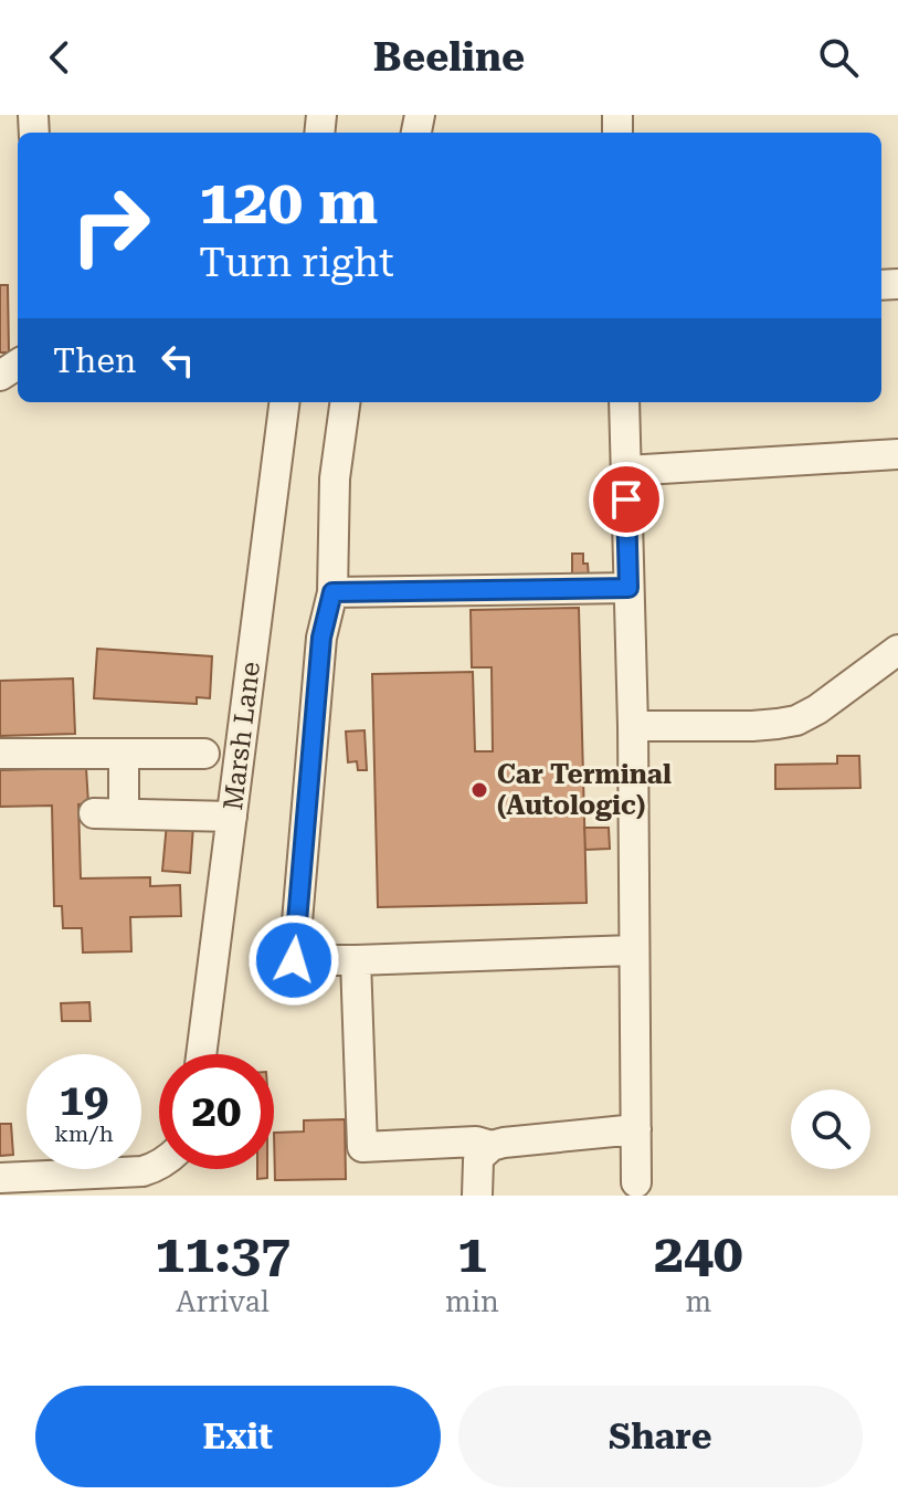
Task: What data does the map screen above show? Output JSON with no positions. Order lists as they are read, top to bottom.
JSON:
{
  "streets": {
    "street": ["Marsh Lane"]
  },
  "places": ["Car Terminal (Autologic)"],
  "page": {
    "header": "Beeline",
    "turn": ["120 m", "Turn right"],
    "then": "Then",
    "speed": "19 km/h",
    "limit": "20",
    "eta": [
      "11:37",
      "Arrival",
      "1",
      "min",
      "240",
      "m"
    ],
    "buttons": ["Exit", "Share"]
  }
}
